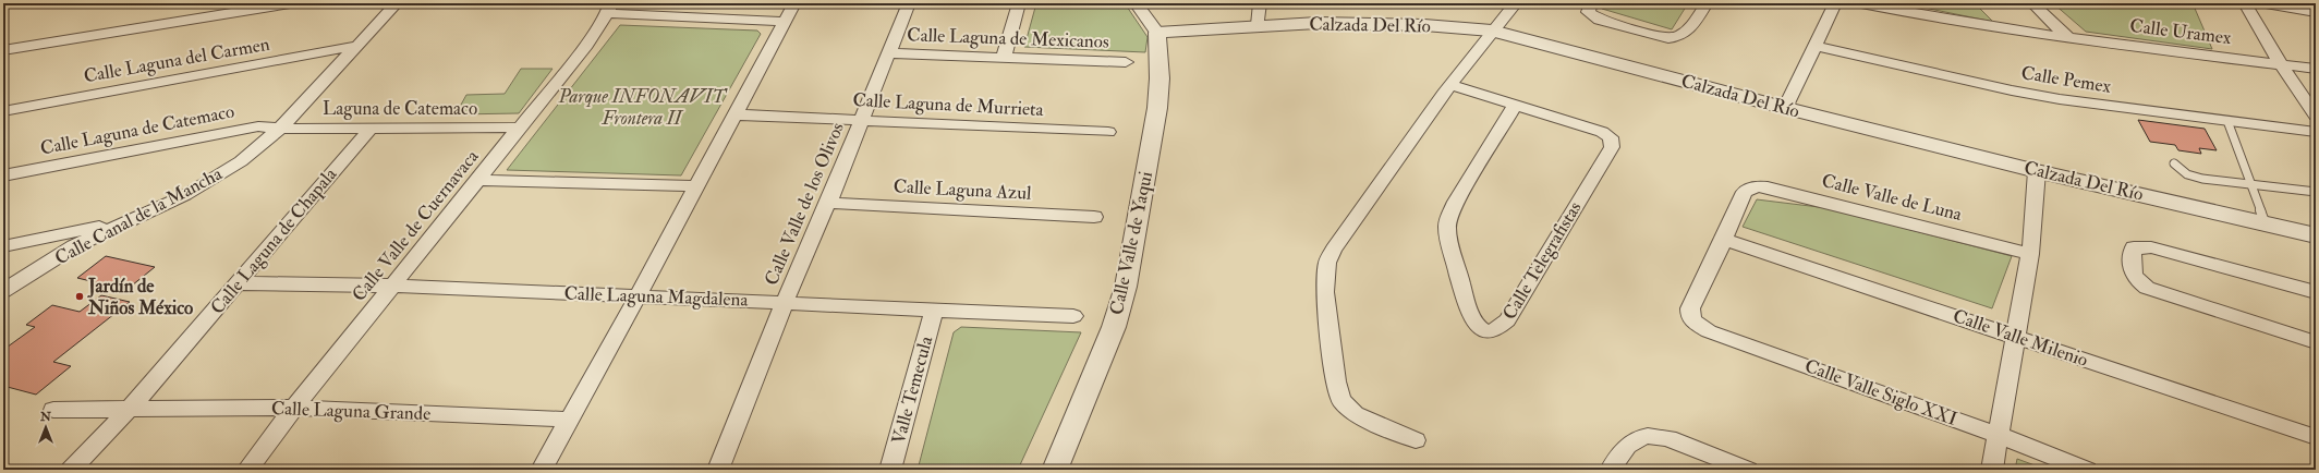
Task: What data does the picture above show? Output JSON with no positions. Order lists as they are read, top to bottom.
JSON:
{
  "streets": {
    "street": [
      "Calzada Del Río",
      "Calle Uramex",
      "Calle Laguna de Mexicanos",
      "Calle Laguna del Carmen",
      "Calle Pemex",
      "Calle Laguna de Murrieta",
      "Laguna de Catemaco",
      "Calle Laguna de Catemaco",
      "Calle Laguna Azul",
      "Calle Valle de Luna",
      "Calle Valle de los Olivos",
      "Calle Canal de la Mancha",
      "Calle Valle de Cuernavaca",
      "Calle Laguna de Chapala",
      "Calle Valle de Yaqui",
      "Calle Telegrafistas",
      "Calle Laguna Magdalena",
      "Calle Valle Milenio",
      "Valle Temecula",
      "Calle Valle Siglo XXI",
      "Calle Laguna Grande"
    ]
  },
  "crossings": [
    ["Calzada Del Río", "Calle Valle de Yaqui"],
    ["Calle Laguna de Mexicanos", "Calle Valle de los Olivos"],
    ["Calle Laguna del Carmen", "Calle Canal de la Mancha"],
    ["Calle Laguna de Murrieta", "Calle Valle de los Olivos"],
    ["Laguna de Catemaco", "Calle Laguna de Catemaco"],
    ["Laguna de Catemaco", "Calle Canal de la Mancha"],
    ["Laguna de Catemaco", "Calle Valle de Cuernavaca"],
    ["Laguna de Catemaco", "Calle Laguna de Chapala"],
    ["Calle Laguna de Catemaco", "Calle Canal de la Mancha"],
    ["Calle Laguna Azul", "Calle Valle de los Olivos"],
    ["Calle Valle de Luna", "Calle Valle Milenio"],
    ["Calle Valle de Luna", "Calle Valle Siglo XXI"],
    ["Calle Valle de los Olivos", "Calle Laguna Magdalena"],
    ["Calle Valle de Cuernavaca", "Calle Laguna Magdalena"],
    ["Calle Valle de Cuernavaca", "Calle Laguna Grande"],
    ["Calle Laguna de Chapala", "Calle Laguna Magdalena"],
    ["Calle Laguna de Chapala", "Calle Laguna Grande"],
    ["Calle Laguna Magdalena", "Valle Temecula"],
    ["Calle Valle Milenio", "Calle Valle Siglo XXI"]
  ],
  "parks": ["Parque INFONAVIT Frontera II"],
  "places": ["Jardín de Niños México"],
  "north": "top"
}
